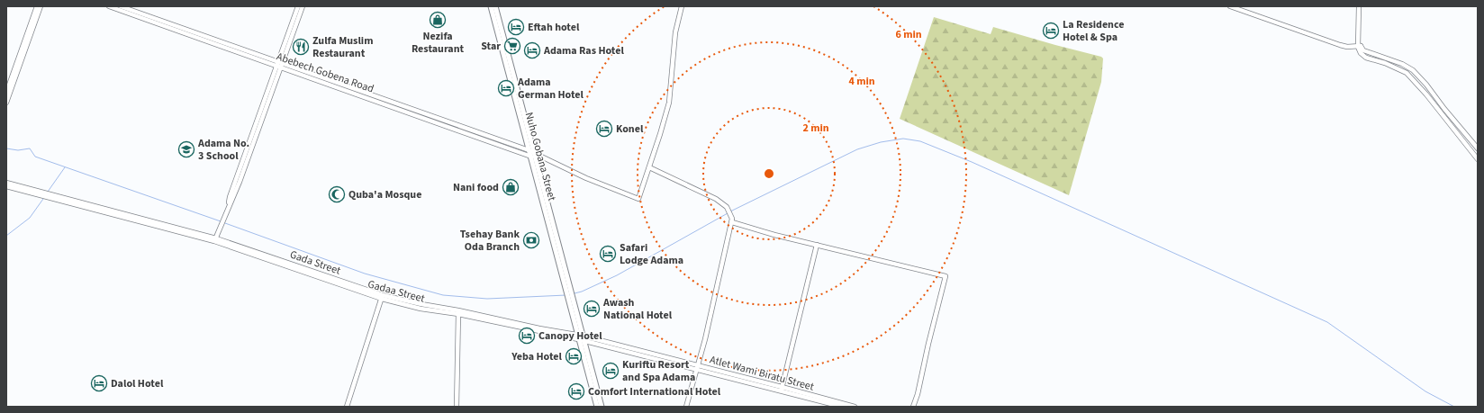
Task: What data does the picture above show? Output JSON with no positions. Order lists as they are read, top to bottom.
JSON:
{
  "streets": {
    "main road": ["Nuho Gobana Street"],
    "street": ["Abebech Gobena Road", "Gadaa Street", "Atlet Wami Biratu Street"]
  },
  "crossings": [
    ["Abebech Gobena Road", "Nuho Gobana Street"],
    ["Nuho Gobana Street", "Atlet Wami Biratu Street"]
  ],
  "places": {
    "shop": ["Nezifa Restaurant", "Nani food"],
    "hotel": [
      "Eftah hotel",
      "La Residence Hotel & Spa",
      "Adama Ras Hotel",
      "Adama German Hotel",
      "Konel",
      "Safari Lodge Adama",
      "Awash National Hotel",
      "Canopy Hotel",
      "Yeba Hotel",
      "Kuriftu Resort and Spa Adama",
      "Dalol Hotel",
      "Comfort International Hotel"
    ],
    "supermarket": ["Star"],
    "restaurant": ["Zulfa Muslim Restaurant"],
    "school or university": ["Adama No. 3 School"],
    "mosque": ["Quba'a Mosque"],
    "bank": ["Tsehay Bank Oda Branch"]
  },
  "rings": ["6 min", "4 min", "2 min"]
}
